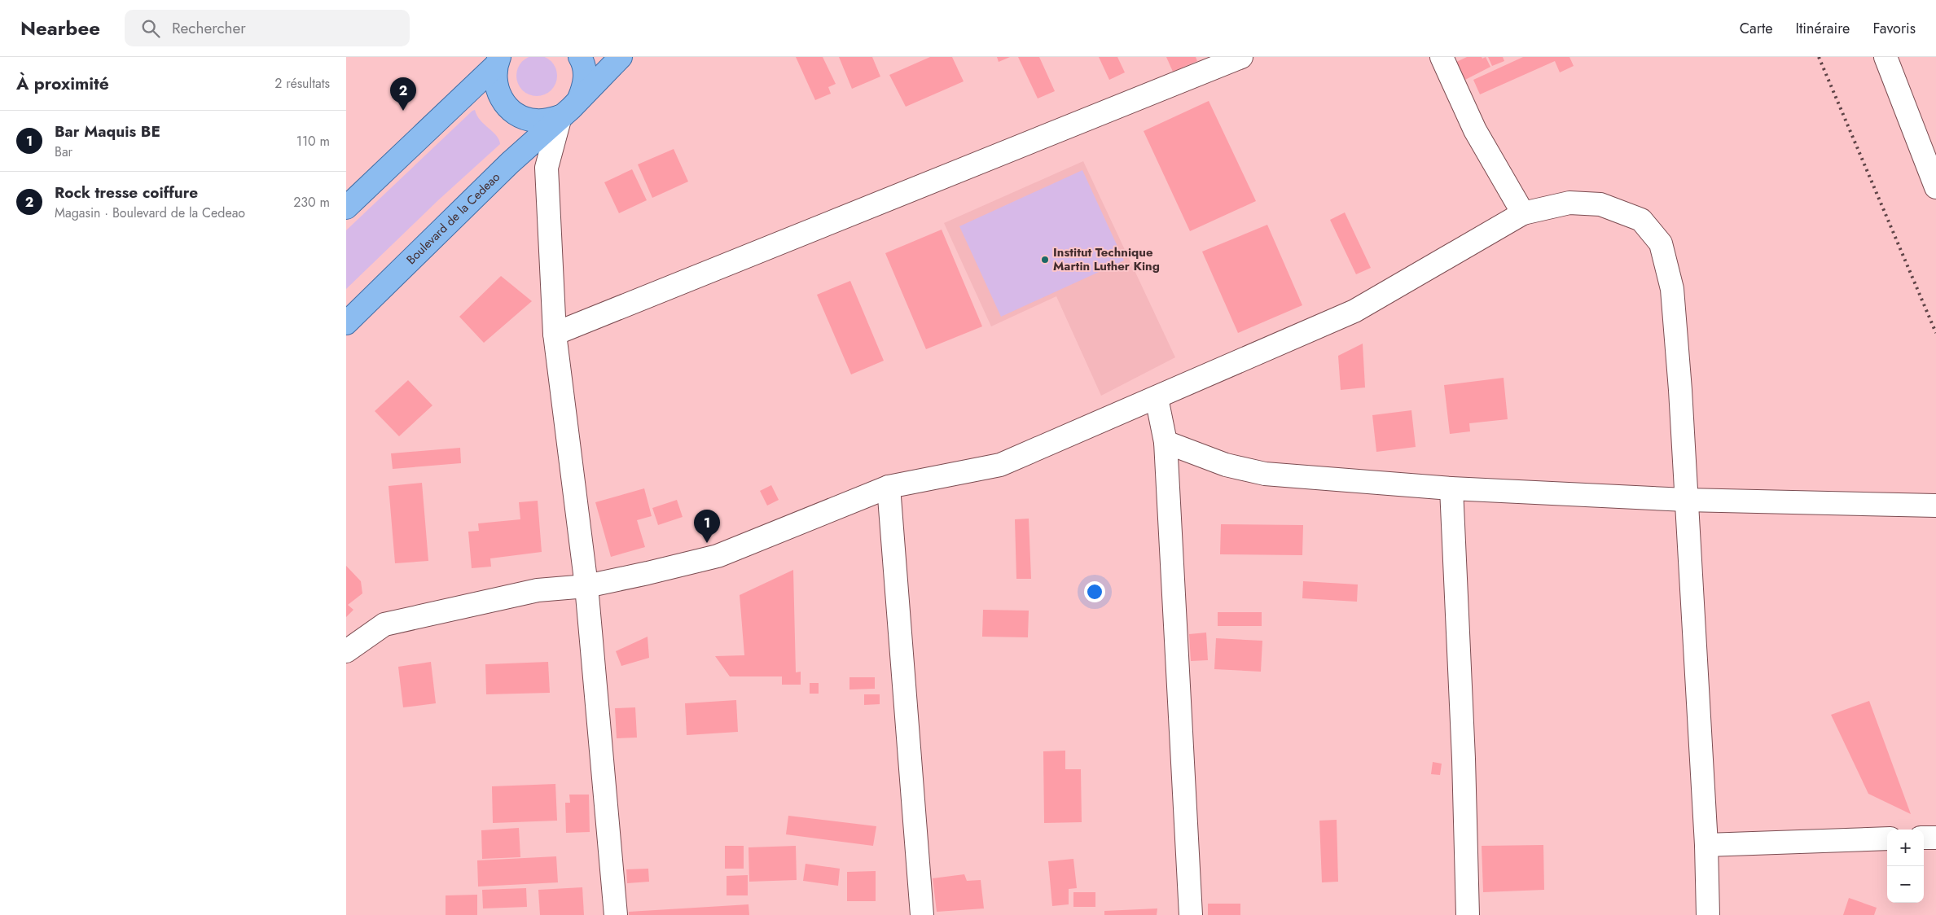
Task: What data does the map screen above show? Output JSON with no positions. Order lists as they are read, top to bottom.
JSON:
{
  "streets": {
    "main road": ["Boulevard de la Cedeao"]
  },
  "places": ["Institut Technique Martin Luther King"],
  "page": {
    "header": "Nearbee",
    "search": "Rechercher",
    "nav": ["Carte", "Itinéraire", "Favoris"],
    "heading": ["À proximité", "2 résultats"],
    "pins": ["2", "1"],
    "list": [
      {
        "mark": "1",
        "name": "Bar Maquis BE",
        "note": "Bar",
        "value": "110 m"
      },
      {
        "mark": "2",
        "name": "Rock tresse coiffure",
        "note": "Magasin · Boulevard de la Cedeao",
        "value": "230 m"
      }
    ],
    "map_buttons": ["+", "−"]
  }
}
